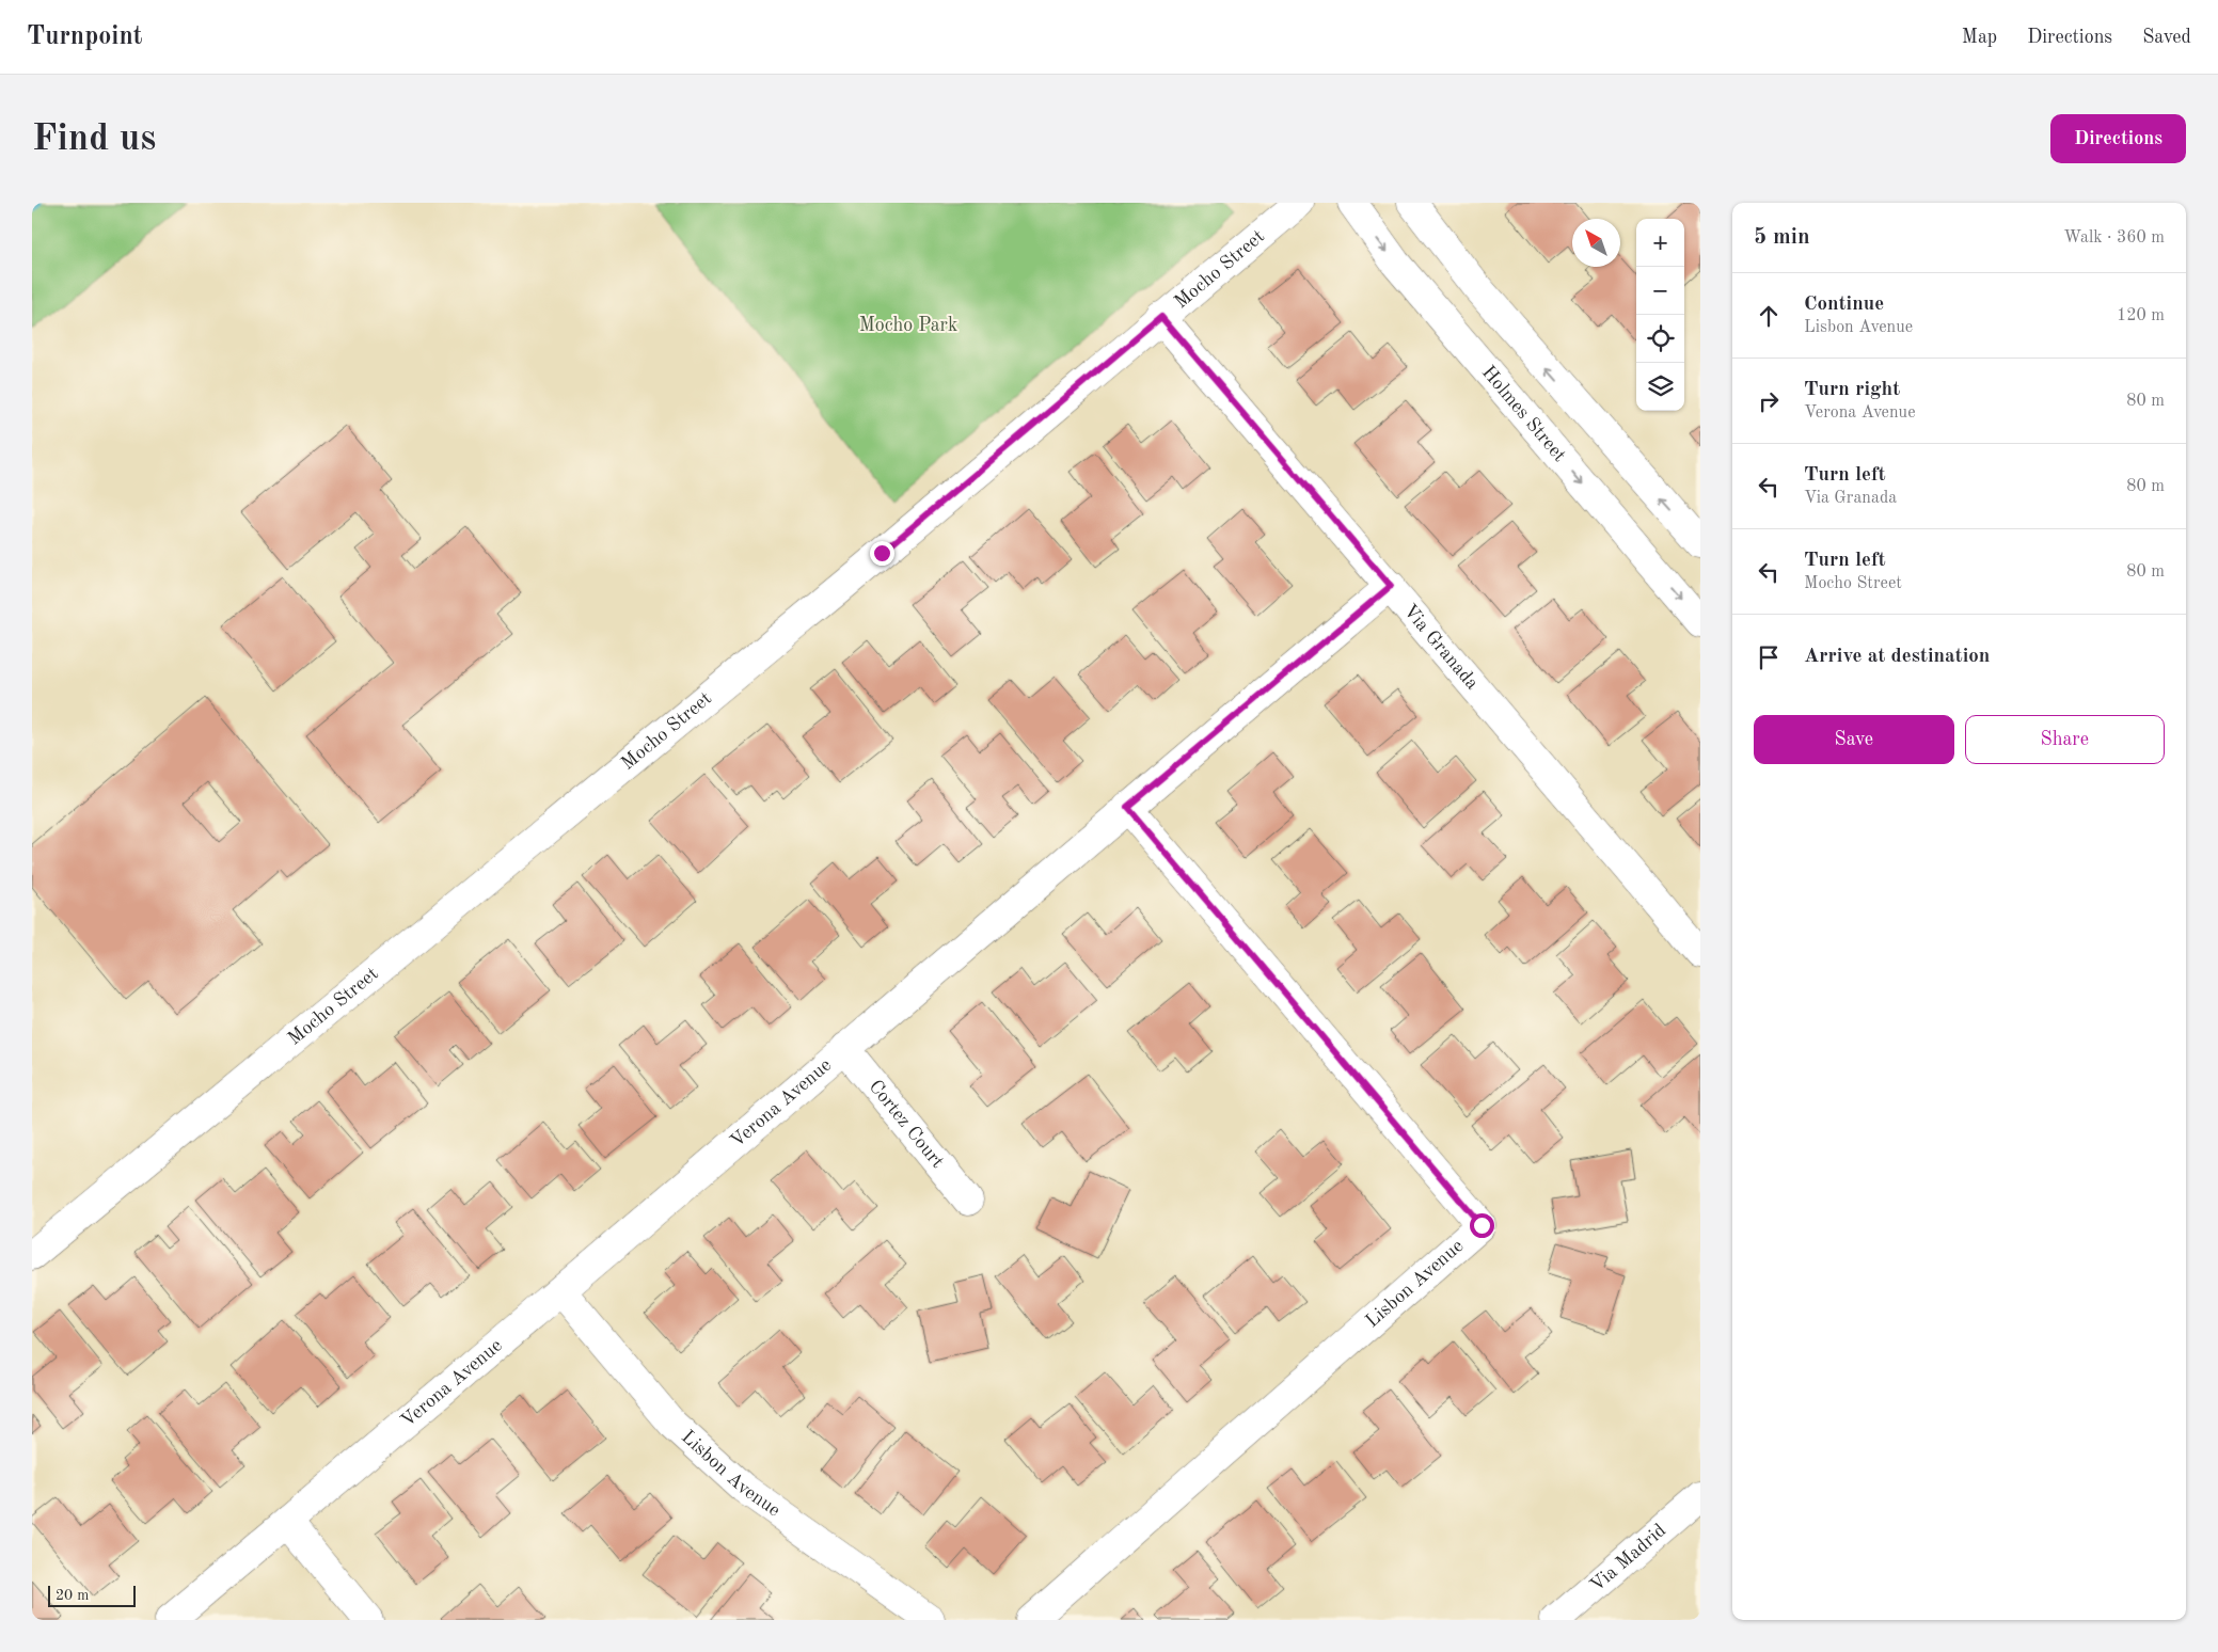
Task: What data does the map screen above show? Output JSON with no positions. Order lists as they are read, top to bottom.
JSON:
{
  "streets": {
    "street": [
      "Mocho Street",
      "Holmes Street",
      "Via Granada",
      "Verona Avenue",
      "Cortez Court",
      "Lisbon Avenue",
      "Via Madrid"
    ]
  },
  "crossings": [
    ["Mocho Street", "Via Granada"],
    ["Via Granada", "Verona Avenue"],
    ["Verona Avenue", "Cortez Court"],
    ["Verona Avenue", "Lisbon Avenue"]
  ],
  "parks": ["Mocho Park"],
  "scale_bar": "20 m",
  "north": "top left",
  "page": {
    "header": "Turnpoint",
    "nav": ["Map", "Directions", "Saved"],
    "buttons": [
      "Directions",
      ["Save", "Share"]
    ],
    "title": "Find us",
    "heading": ["5 min", "Walk · 360 m"],
    "map_buttons": ["+", "−"],
    "list": [
      ["Continue", "Lisbon Avenue", "120 m"],
      ["Turn right", "Verona Avenue", "80 m"],
      ["Turn left", "Via Granada", "80 m"],
      ["Turn left", "Mocho Street", "80 m"],
      "Arrive at destination"
    ],
    "scale": "20 m"
  }
}
